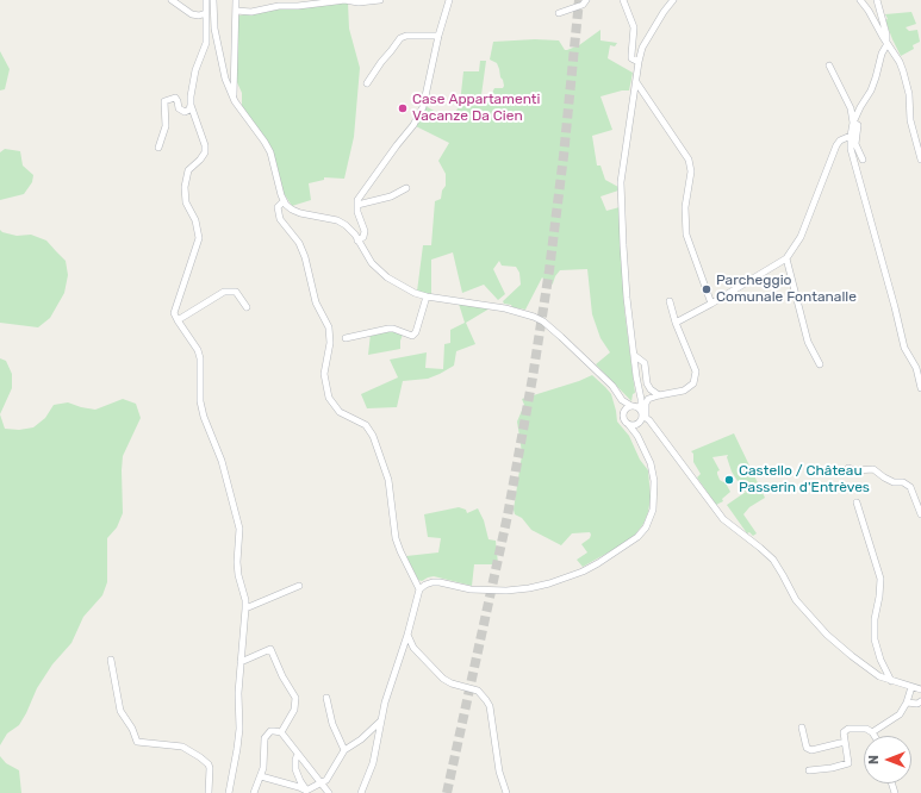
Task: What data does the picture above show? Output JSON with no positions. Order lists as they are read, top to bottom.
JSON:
{
  "places": ["Case Appartamenti Vacanze Da Cien", "Parcheggio Comunale Fontanalle", "Castello / Château Passerin d'Entrèves"],
  "north": "left"
}
